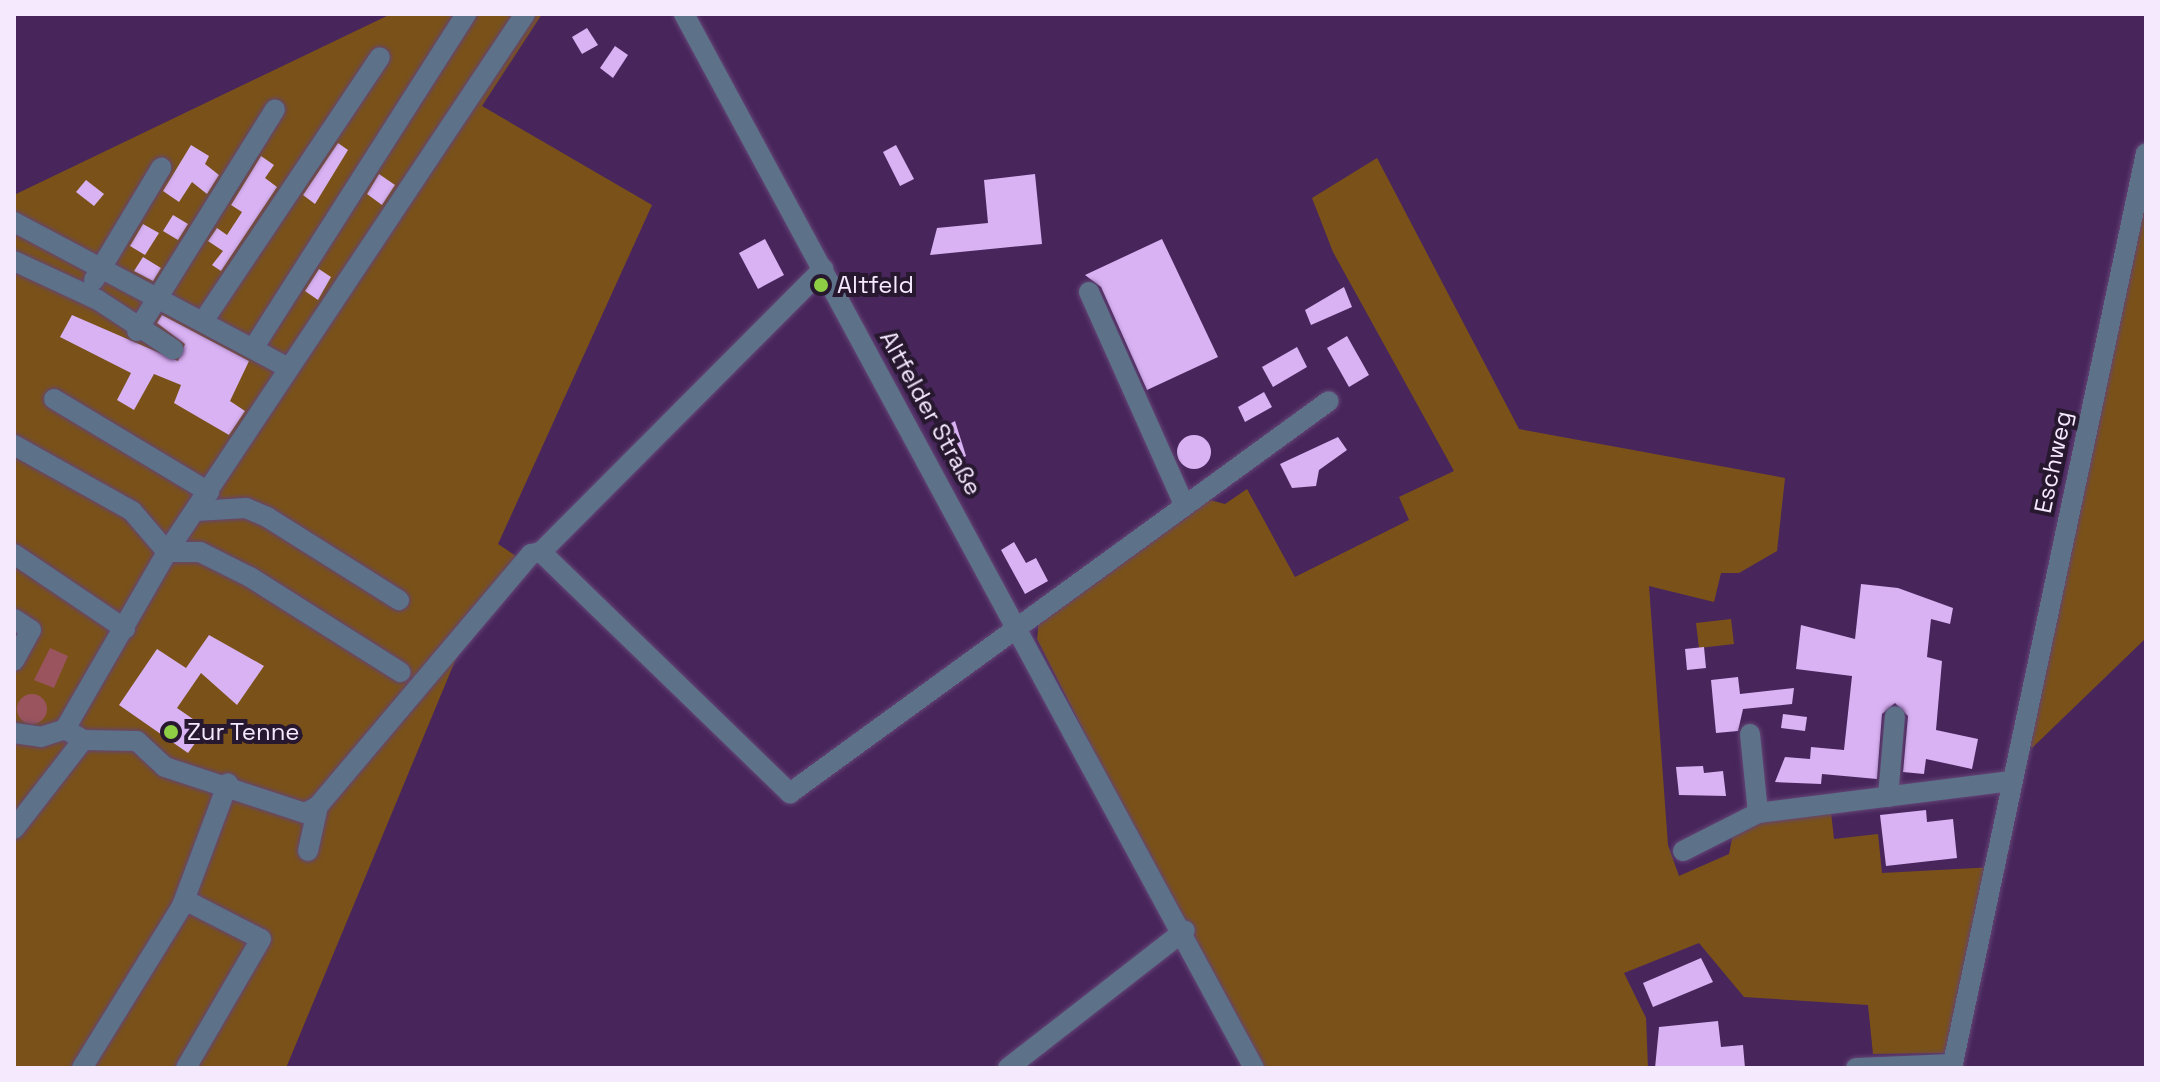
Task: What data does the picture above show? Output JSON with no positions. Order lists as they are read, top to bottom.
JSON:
{
  "streets": {
    "street": ["Altfelder Straße", "Eschweg"]
  },
  "places": ["Altfeld", "Zur Tenne"]
}
